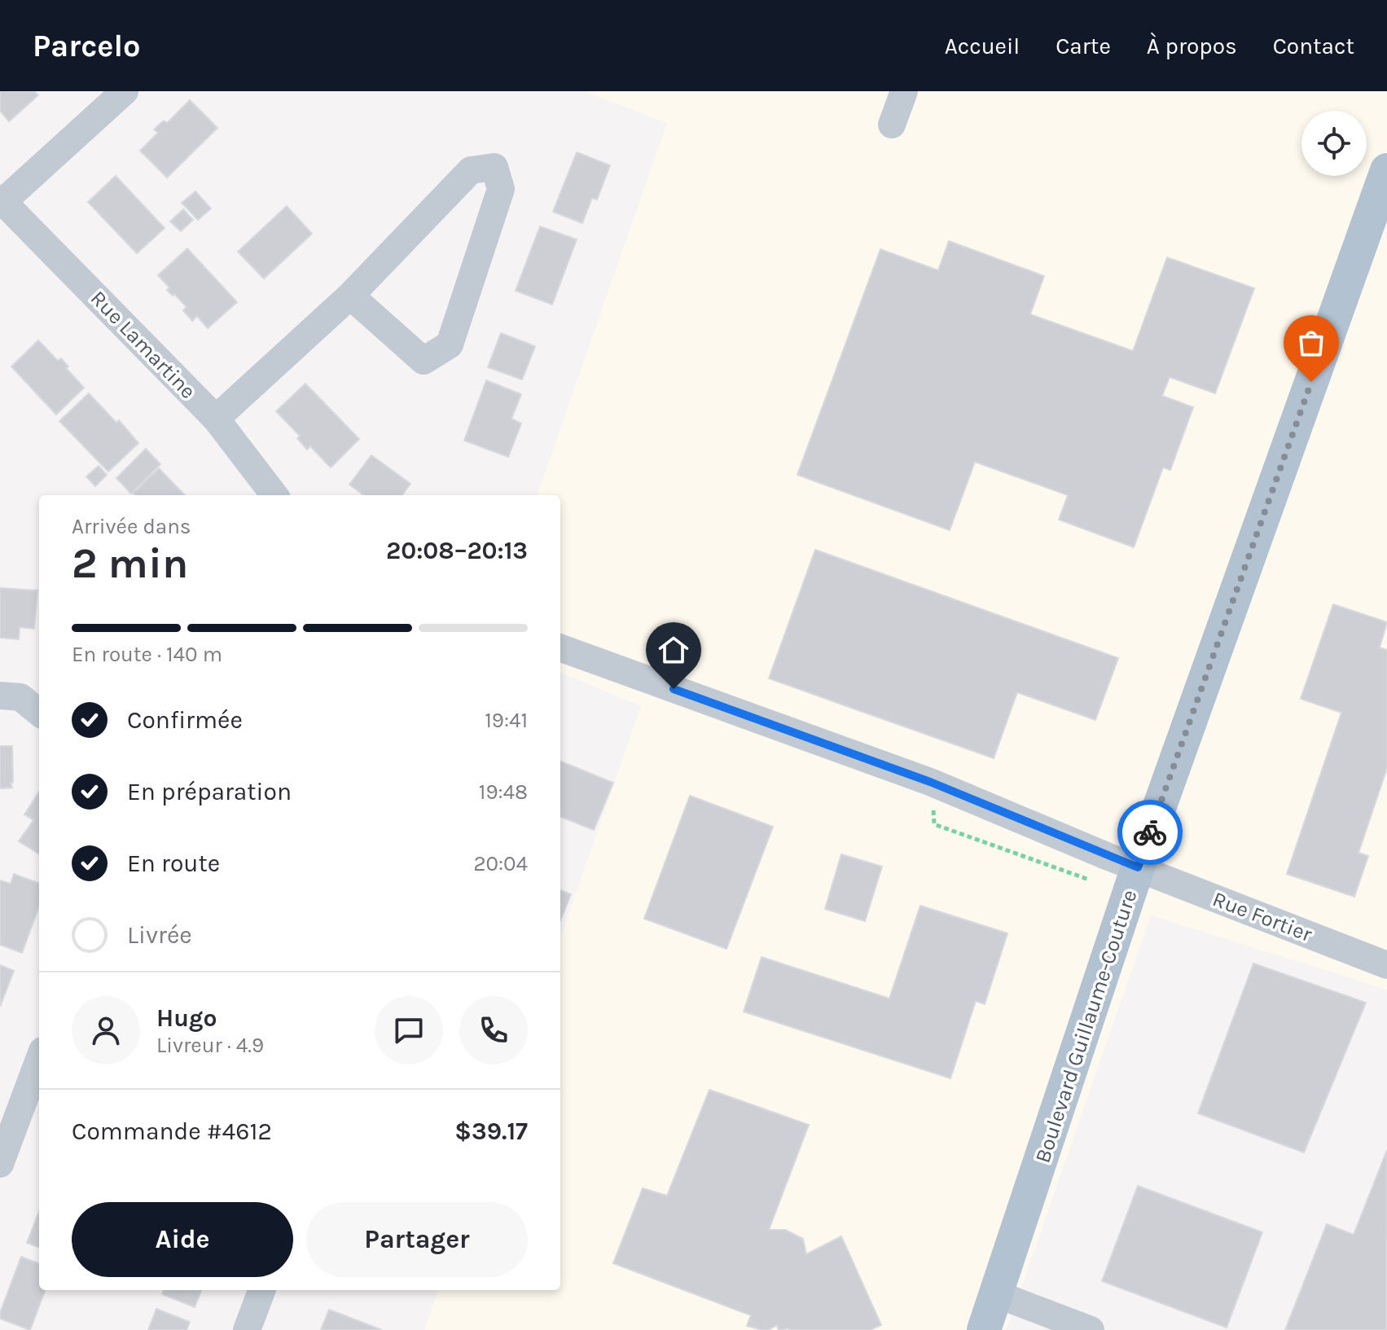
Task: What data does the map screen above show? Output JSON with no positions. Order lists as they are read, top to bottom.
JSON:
{
  "streets": {
    "main road": ["Boulevard Guillaume-Couture"],
    "street": ["Rue Lamartine", "Rue Fortier"]
  },
  "crossings": [
    ["Rue Fortier", "Boulevard Guillaume-Couture"]
  ],
  "page": {
    "header": "Parcelo",
    "nav": [
      "Accueil",
      "Carte",
      "À propos",
      "Contact"
    ],
    "heading": ["2 min", "Arrivée dans", "20:08–20:13"],
    "panel": [
      "Hugo",
      "Livreur · 4.9",
      "Commande #4612",
      "$39.17"
    ],
    "bar": "En route · 140 m",
    "list": [
      ["Confirmée", "19:41"],
      ["En préparation", "19:48"],
      ["En route", "20:04"],
      "Livrée"
    ],
    "buttons": ["Aide", "Partager"]
  }
}
